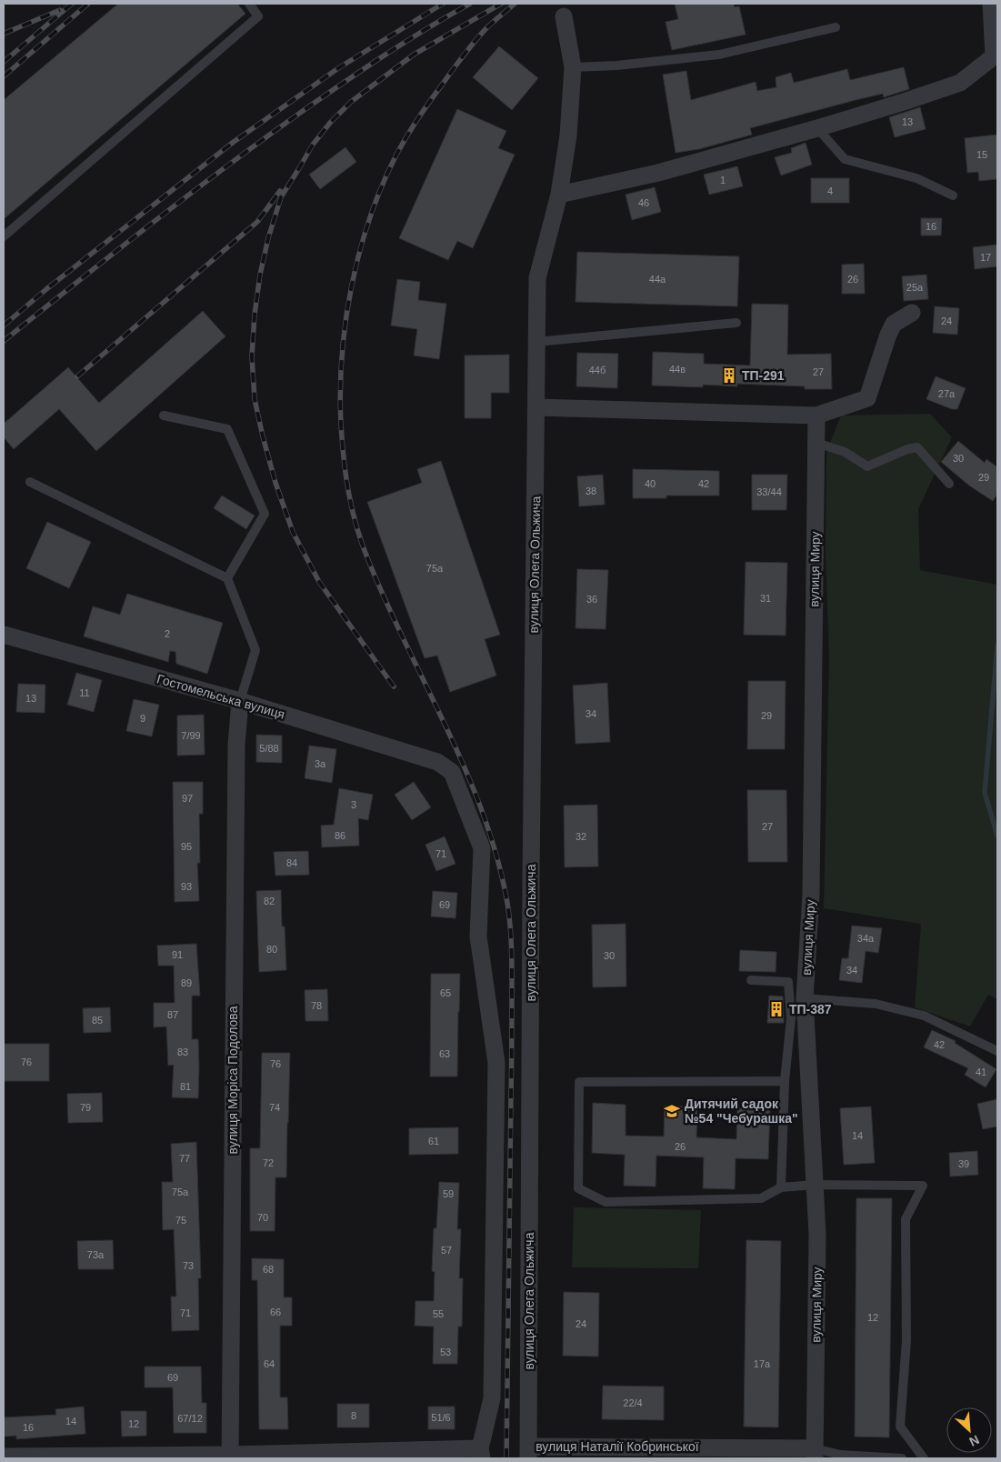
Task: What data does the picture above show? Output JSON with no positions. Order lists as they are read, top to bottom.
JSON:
{
  "streets": {
    "street": [
      "вулиця Олега Ольжича",
      "вулиця Миру",
      "Гостомельська вулиця",
      "вулиця Моріса Подолова",
      "вулиця Наталії Кобринської"
    ]
  },
  "crossings": [
    ["вулиця Олега Ольжича", "вулиця Наталії Кобринської"],
    ["вулиця Миру", "вулиця Наталії Кобринської"],
    ["Гостомельська вулиця", "вулиця Моріса Подолова"]
  ],
  "places": {
    "building": ["ТП-291", "ТП-387"],
    "school or university": ["Дитячий садок №54 \"Чебурашка\""]
  },
  "house_numbers": [
    "13",
    "15",
    "1",
    "4",
    "46",
    "16",
    "17",
    "44а",
    "26",
    "25а",
    "24",
    "44в",
    "44б",
    "27",
    "27а",
    "30",
    "29",
    "40",
    "42",
    "38",
    "33/44",
    "75а",
    "31",
    "36",
    "2",
    "11",
    "13",
    "34",
    "29",
    "9",
    "7/99",
    "5/88",
    "3а",
    "97",
    "3",
    "27",
    "86",
    "32",
    "95",
    "71",
    "84",
    "93",
    "82",
    "69",
    "34а",
    "80",
    "91",
    "30",
    "34",
    "89",
    "65",
    "78",
    "87",
    "85",
    "42",
    "83",
    "63",
    "76",
    "76",
    "41",
    "81",
    "79",
    "74",
    "14",
    "61",
    "26",
    "77",
    "72",
    "39",
    "75а",
    "59",
    "70",
    "75",
    "57",
    "73а",
    "73",
    "68",
    "66",
    "71",
    "55",
    "12",
    "24",
    "53",
    "64",
    "17а",
    "69",
    "22/4",
    "8",
    "51/6",
    "67/12",
    "14",
    "12",
    "16"
  ],
  "north": "bottom right"
}
